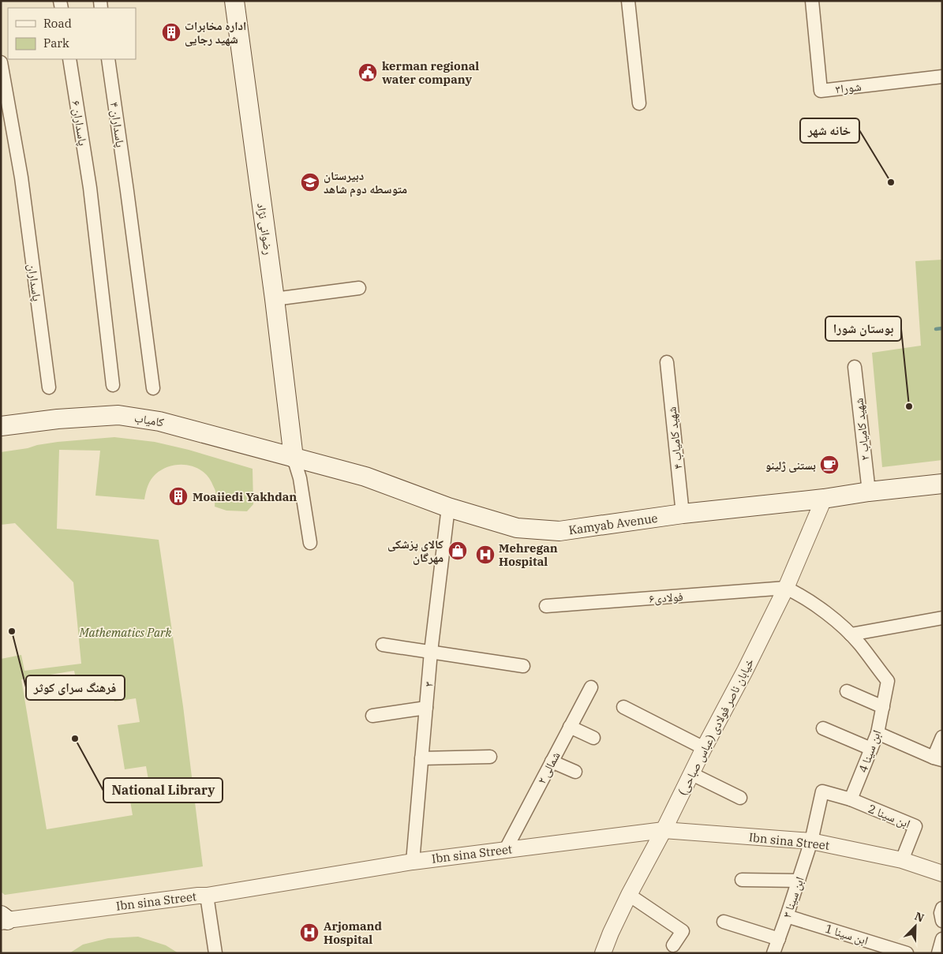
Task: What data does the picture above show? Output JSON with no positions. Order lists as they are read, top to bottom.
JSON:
{
  "streets": {
    "main road": ["رضوانی نژاد", "کامیاب", "Kamyab Avenue"],
    "street": [
      "شورا۳",
      "پاسداران ۶",
      "پاسداران ۴",
      "پاسداران",
      "شهید کامیاب ۲",
      "شهید کامیاب ۴",
      "فولادی۶",
      "۳",
      "خیابان ناصر فولادی (عباس صباحی)",
      "ابن سینا 4",
      "۲ شمالی",
      "ابن سینا 2",
      "Ibn sina Street",
      "ابن سینا ۳",
      "ابن سینا 1"
    ]
  },
  "crossings": [
    ["رضوانی نژاد", "کامیاب"],
    ["رضوانی نژاد", "Kamyab Avenue"],
    ["کامیاب", "Kamyab Avenue"],
    ["شهید کامیاب ۲", "Kamyab Avenue"],
    ["شهید کامیاب ۴", "Kamyab Avenue"],
    ["Kamyab Avenue", "۳"],
    ["Kamyab Avenue", "خیابان ناصر فولادی (عباس صباحی)"],
    ["فولادی۶", "خیابان ناصر فولادی (عباس صباحی)"],
    ["فولادی۶", "ابن سینا 4"],
    ["۳", "Ibn sina Street"],
    ["خیابان ناصر فولادی (عباس صباحی)", "ابن سینا 4"],
    ["خیابان ناصر فولادی (عباس صباحی)", "Ibn sina Street"],
    ["ابن سینا 4", "ابن سینا 2"],
    ["۲ شمالی", "Ibn sina Street"],
    ["ابن سینا 2", "Ibn sina Street"],
    ["Ibn sina Street", "ابن سینا ۳"],
    ["ابن سینا ۳", "ابن سینا 1"]
  ],
  "parks": ["Mathematics Park"],
  "places": {
    "building": ["اداره مخابرات شهید رجایی", "Moaiiedi Yakhdan"],
    "public building": ["kerman regional water company"],
    "school or university": ["دبیرستان متوسطه دوم شاهد"],
    "other": [
      "خانه شهر",
      "بوستان شورا",
      "فرهنگ سرای کوثر",
      "National Library"
    ],
    "cafe": ["بستنی ژلینو"],
    "shop": ["کالای پزشکی مهرگان"],
    "hospital": ["Mehregan Hospital", "Arjomand Hospital"]
  },
  "legend": ["Road", "Park"],
  "north": "top right"
}
